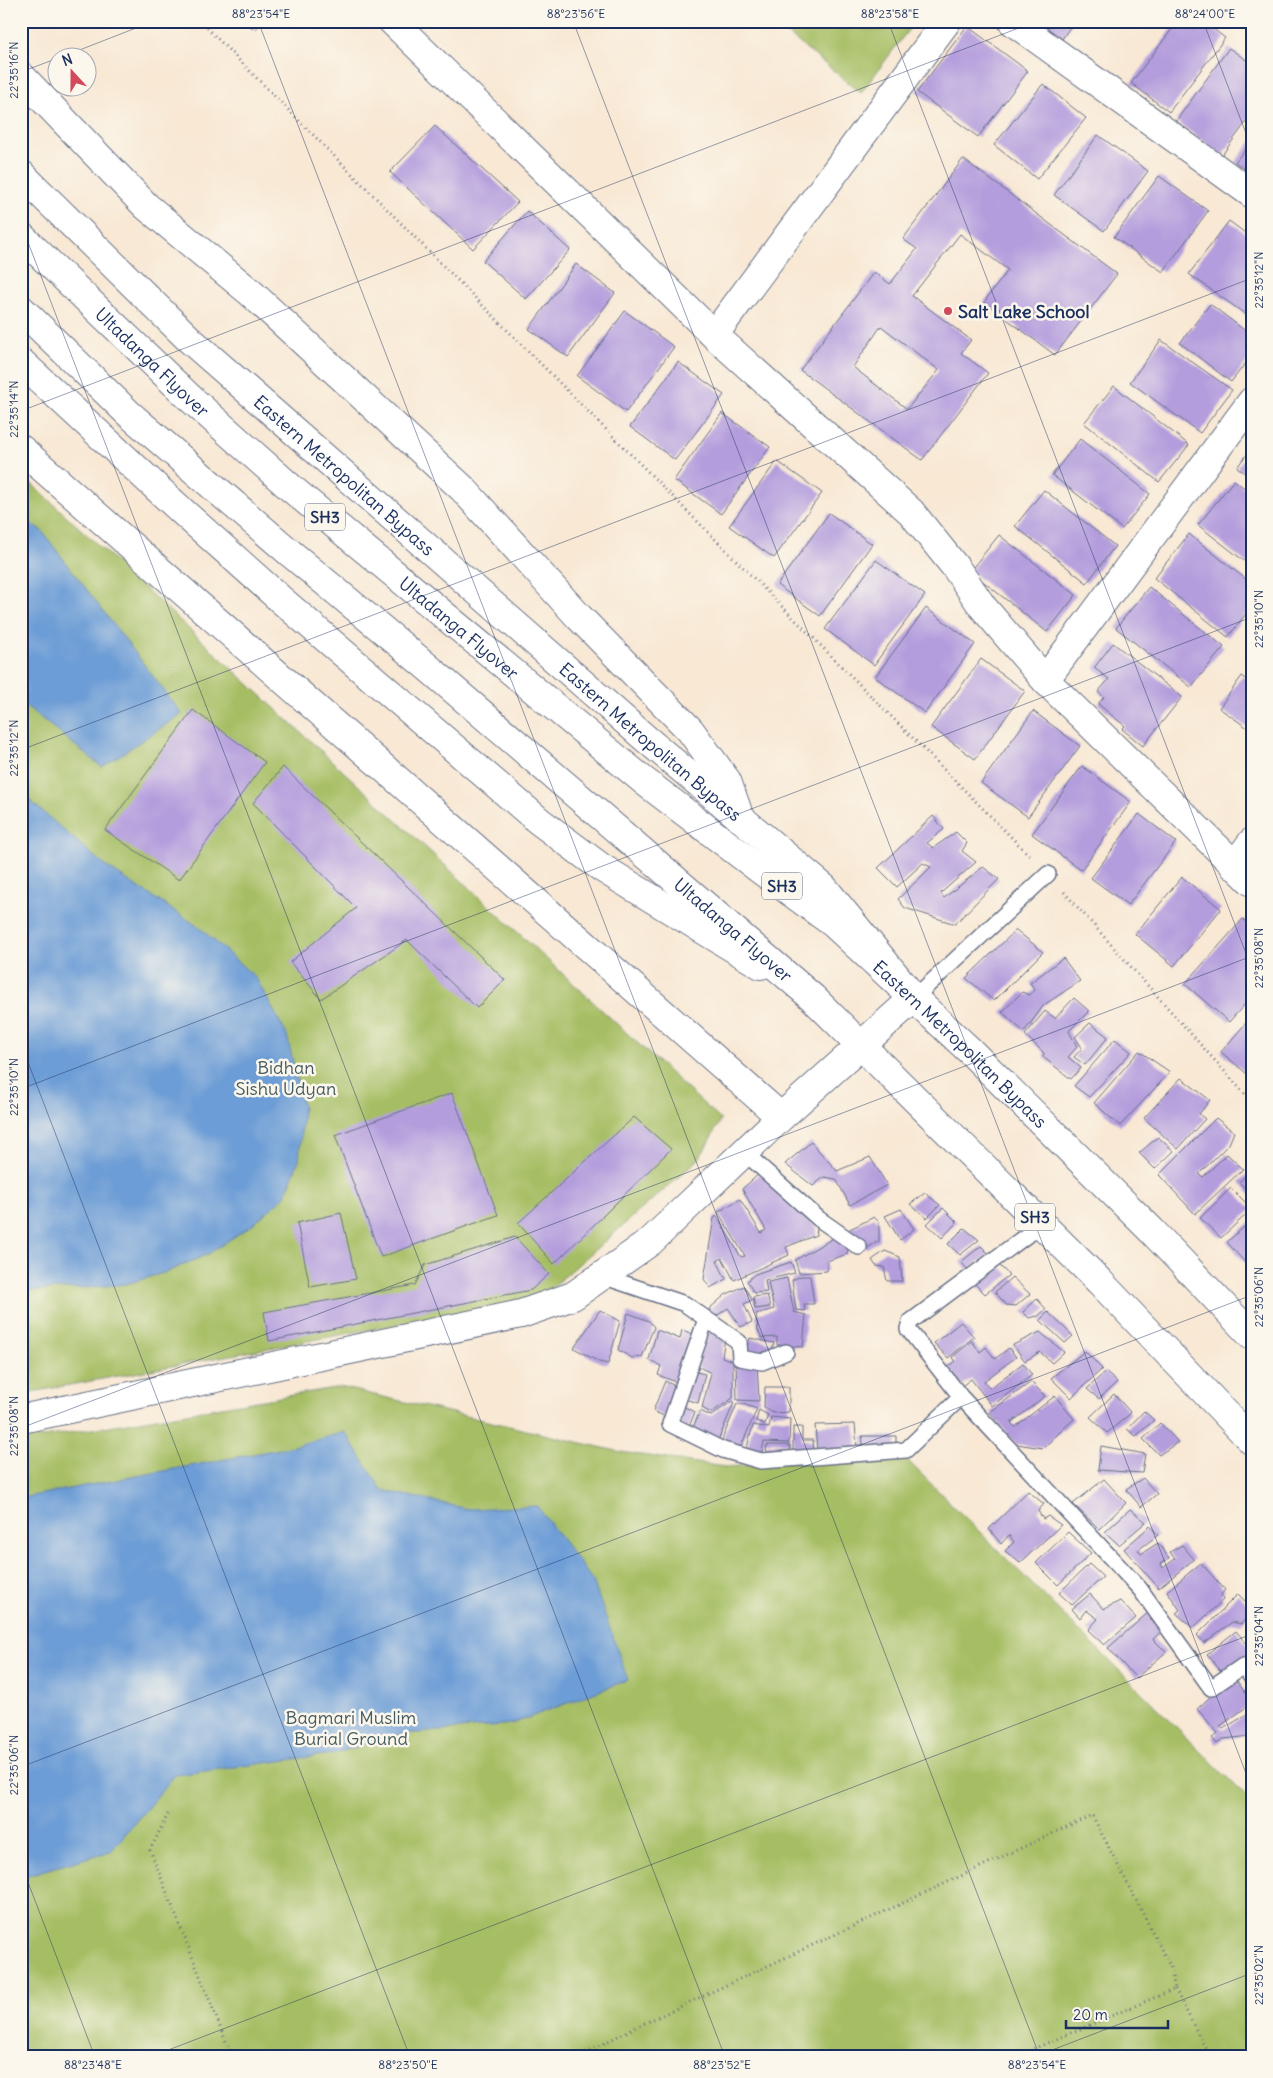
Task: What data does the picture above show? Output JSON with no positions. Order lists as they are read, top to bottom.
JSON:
{
  "streets": {
    "main road": ["Ultadanga Flyover", "Eastern Metropolitan Bypass", "SH3"]
  },
  "crossings": [
    ["Ultadanga Flyover", "Eastern Metropolitan Bypass"],
    ["Ultadanga Flyover", "SH3"]
  ],
  "parks": ["Bidhan Sishu Udyan", "Bagmari Muslim Burial Ground"],
  "places": ["Salt Lake School"],
  "scale_bar": "20 m",
  "north": "top",
  "coordinates": [
    "88°23'54\"E",
    "88°23'56\"E",
    "88°23'58\"E",
    "88°24'00\"E",
    "22°35'16\"N",
    "22°35'12\"N",
    "22°35'14\"N",
    "22°35'10\"N",
    "22°35'08\"N",
    "22°35'06\"N",
    "22°35'04\"N",
    "22°35'02\"N",
    "88°23'48\"E",
    "88°23'50\"E",
    "88°23'52\"E"
  ]
}
